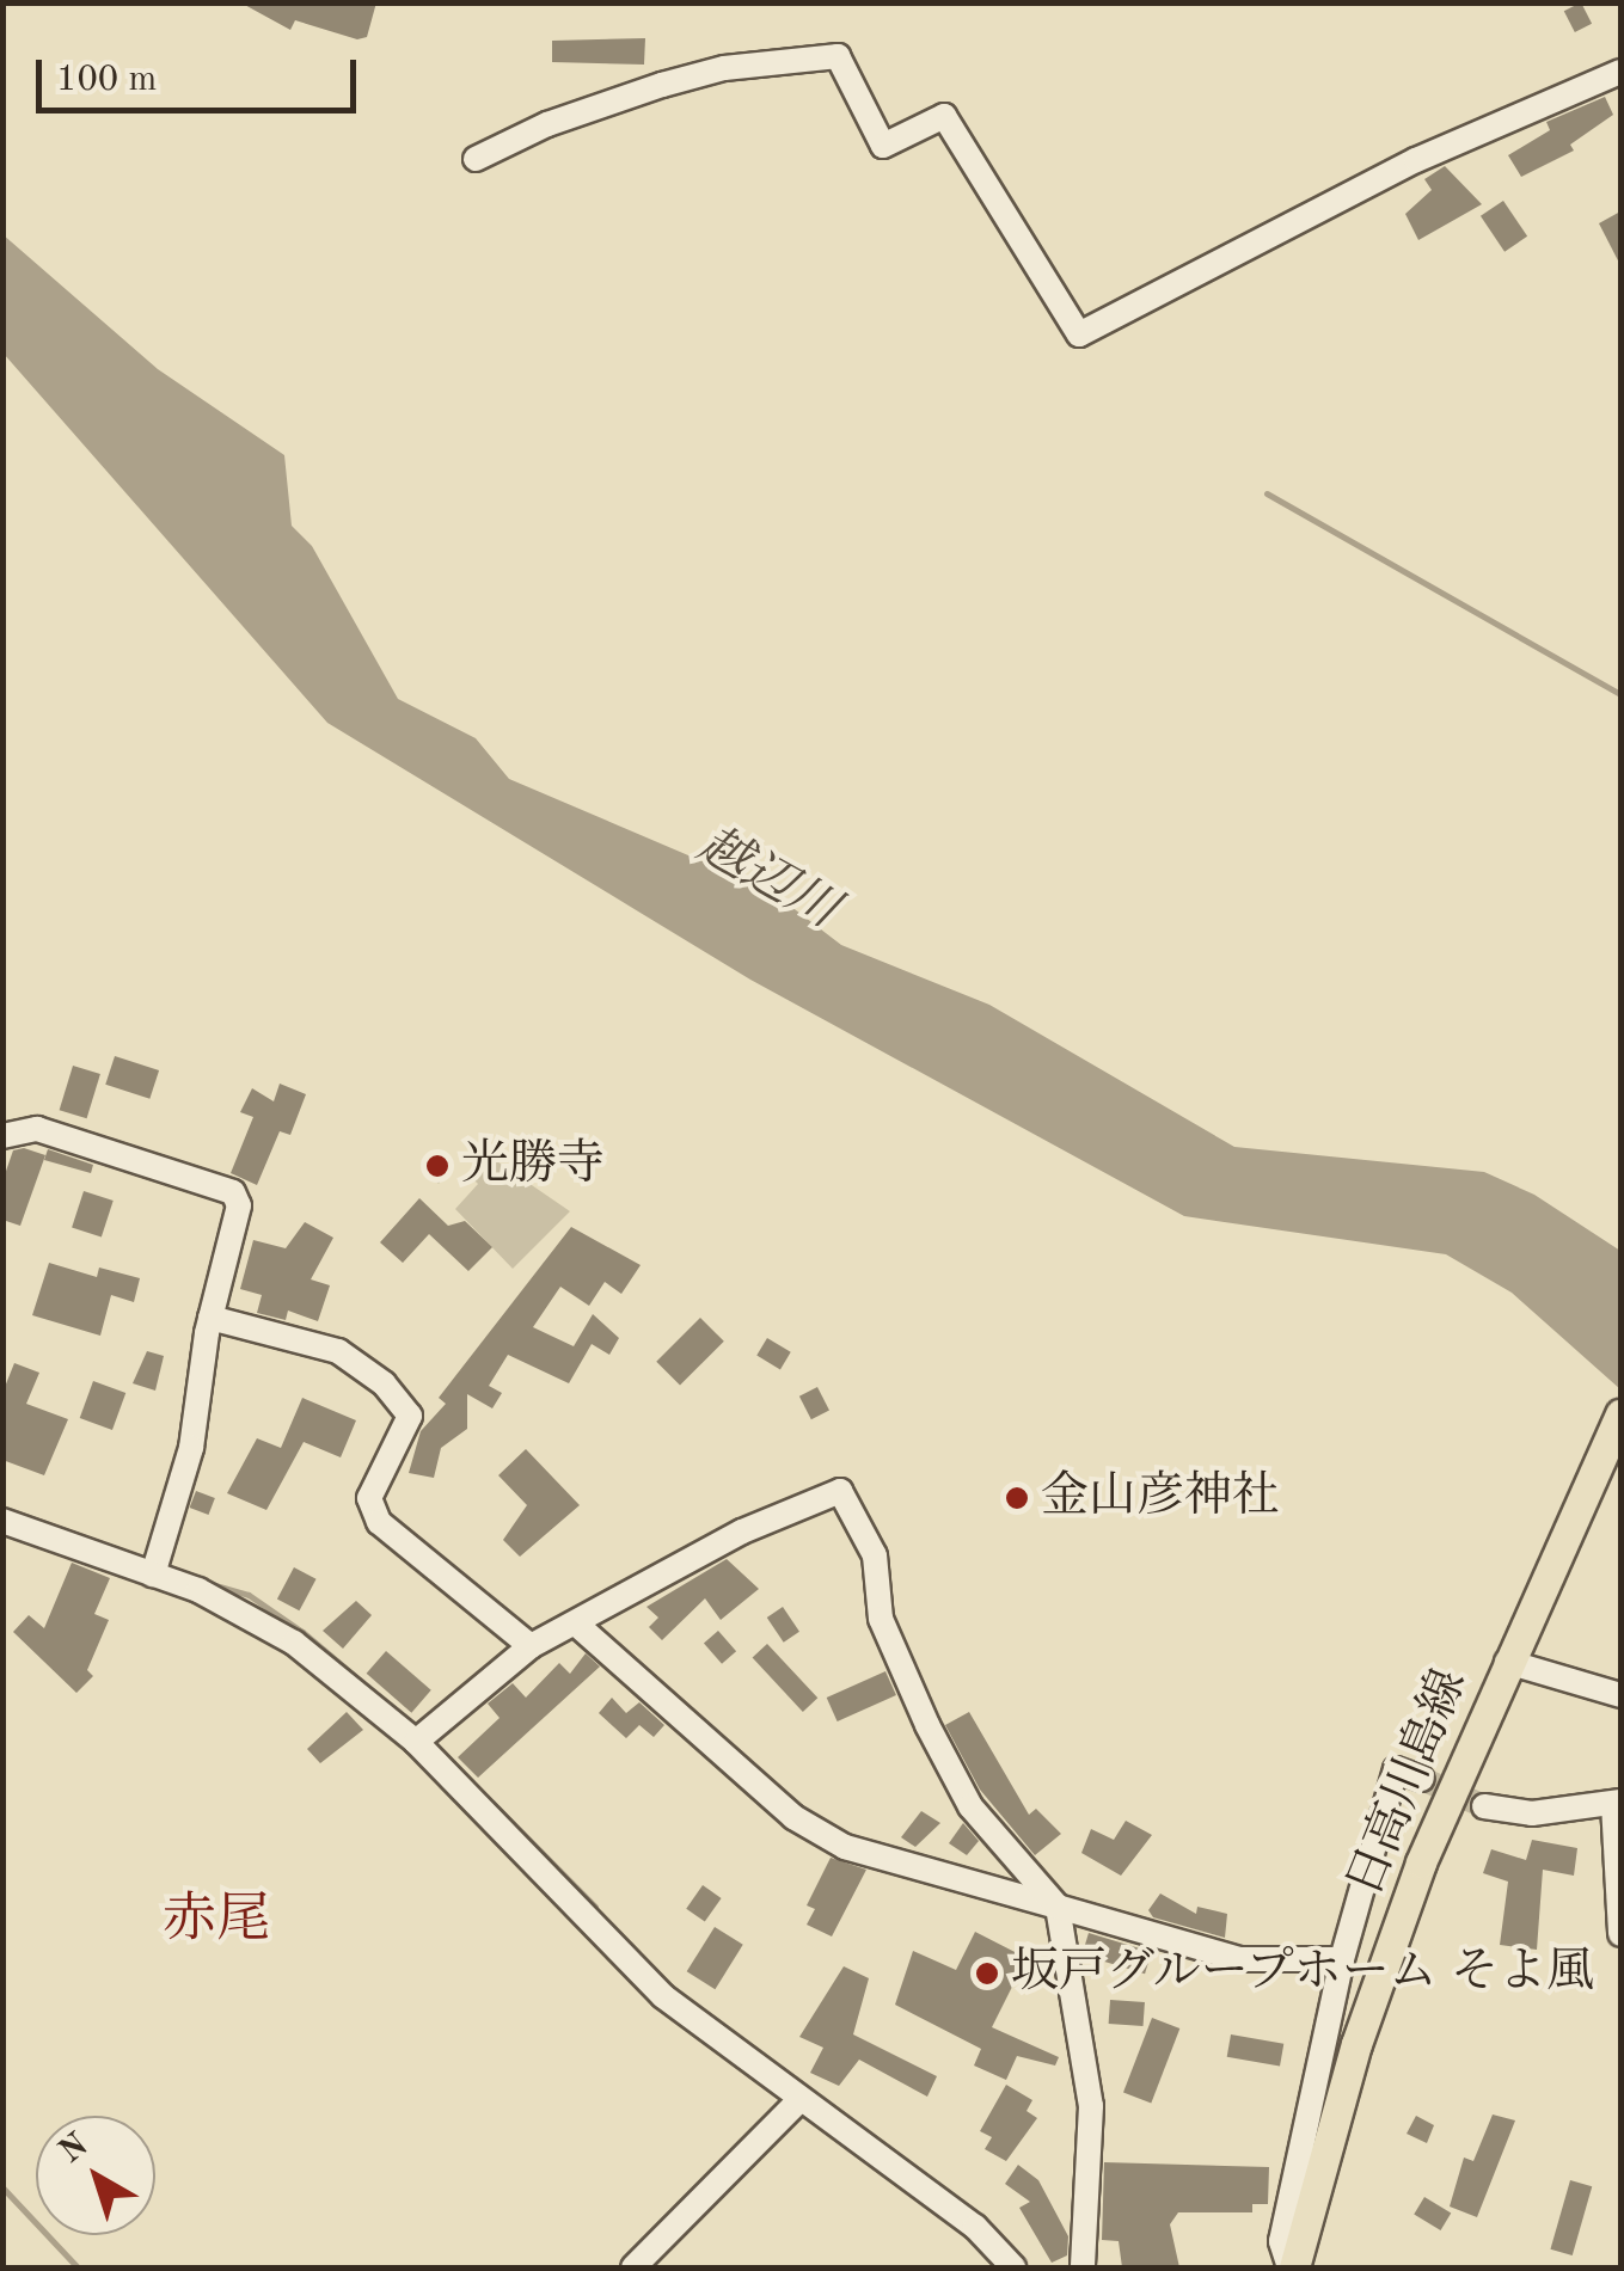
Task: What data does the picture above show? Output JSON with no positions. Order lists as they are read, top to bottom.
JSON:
{
  "streets": {
    "main road": ["日高川島線"]
  },
  "districts": ["赤尾"],
  "water": ["越辺川"],
  "places": ["光勝寺", "金山彦神社", "坂戸グループホーム そよ風"],
  "scale_bar": "100 m",
  "north": "top left"
}
